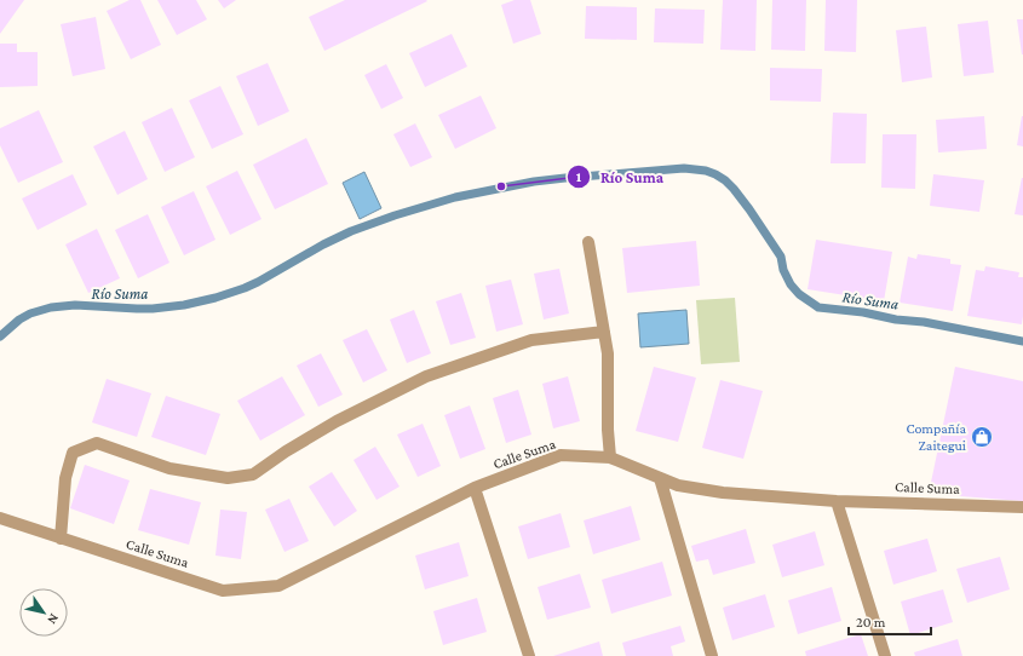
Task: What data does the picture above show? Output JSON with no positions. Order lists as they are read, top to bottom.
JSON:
{
  "streets": {
    "street": ["Calle Suma"]
  },
  "water": ["Río Suma"],
  "places": {
    "other": ["Río Suma"],
    "shop": ["Compañía Zaitegui"]
  },
  "scale_bar": "20 m",
  "north": "bottom right"
}
